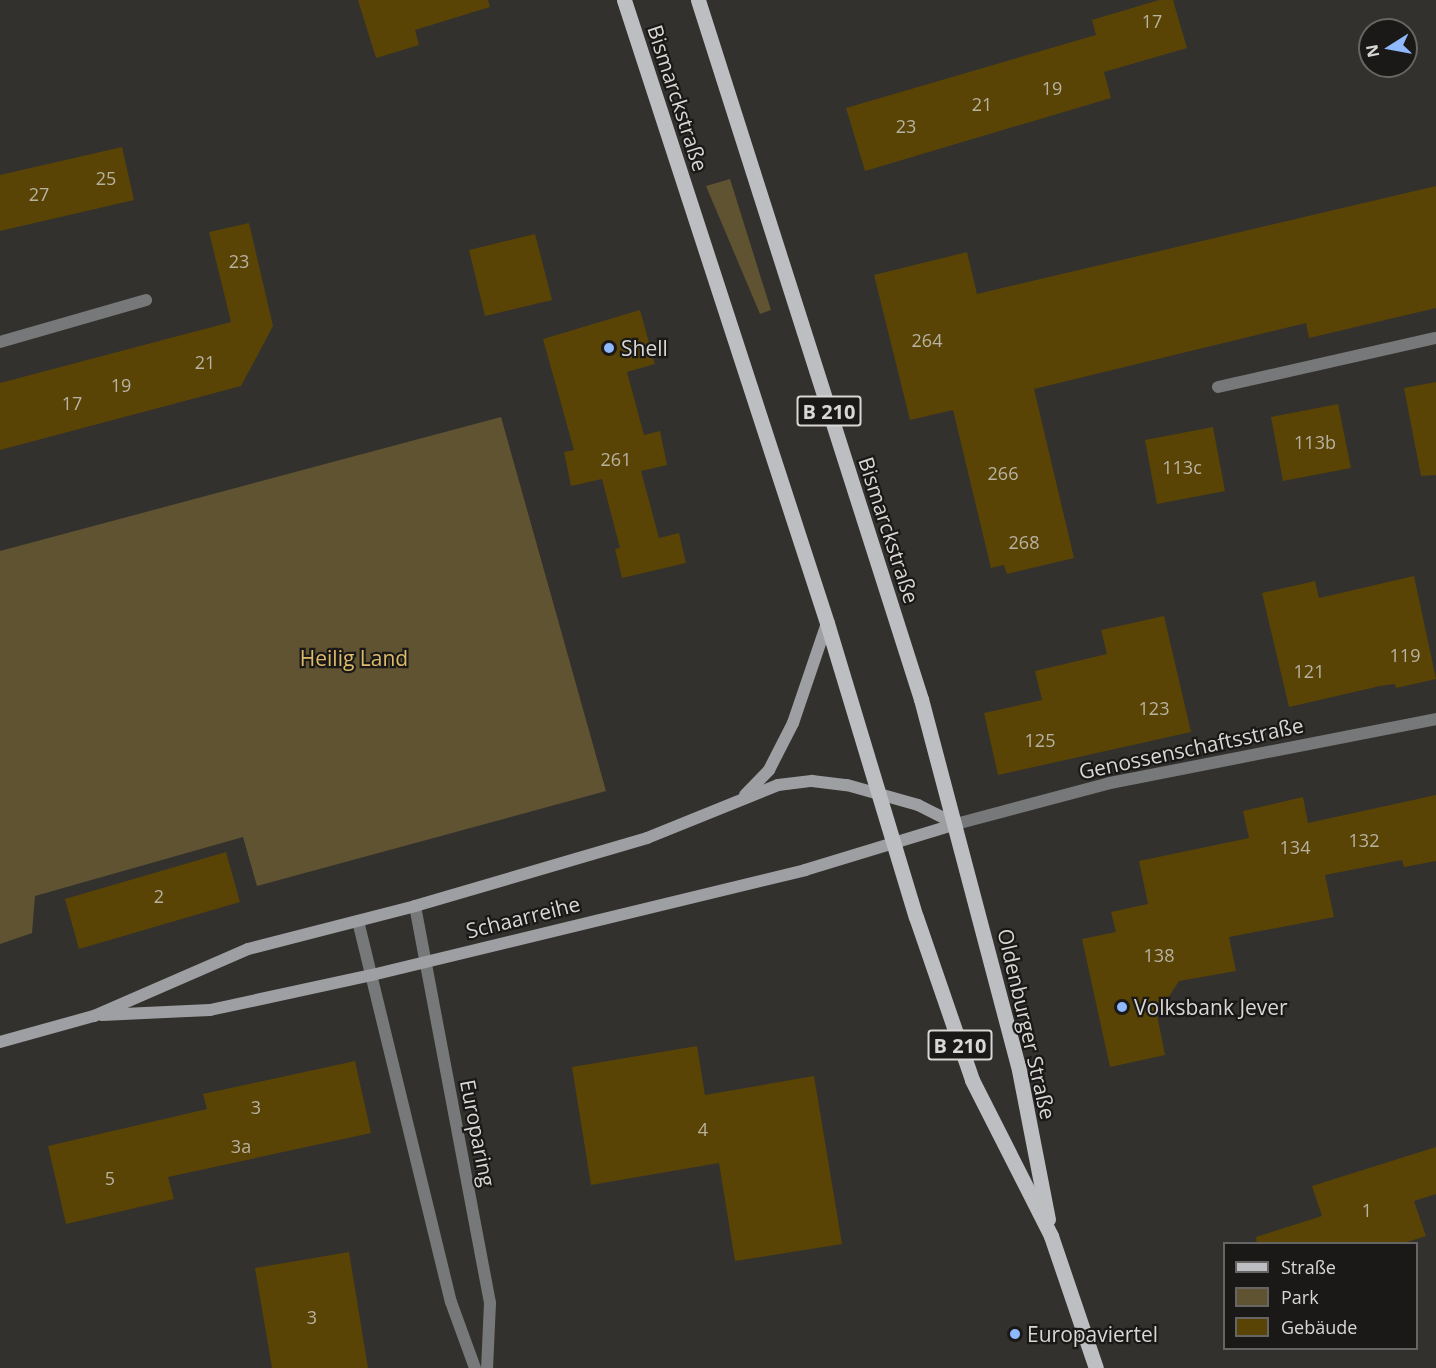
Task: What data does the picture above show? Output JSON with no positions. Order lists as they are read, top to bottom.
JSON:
{
  "streets": {
    "main road": [
      "Bismarckstraße",
      "B 210",
      "Schaarreihe",
      "Oldenburger Straße"
    ],
    "street": ["Genossenschaftsstraße", "Europaring"]
  },
  "crossings": [
    ["Bismarckstraße", "Genossenschaftsstraße"],
    ["Bismarckstraße", "Schaarreihe"],
    ["Bismarckstraße", "Oldenburger Straße"],
    ["Genossenschaftsstraße", "Schaarreihe"],
    ["Genossenschaftsstraße", "Oldenburger Straße"],
    ["Schaarreihe", "Oldenburger Straße"],
    ["Schaarreihe", "Europaring"]
  ],
  "parks": ["Heilig Land"],
  "places": ["Shell", "Volksbank Jever", "Europaviertel"],
  "house_numbers": [
    "17",
    "19",
    "21",
    "23",
    "25",
    "27",
    "23",
    "264",
    "21",
    "19",
    "17",
    "113b",
    "261",
    "113c",
    "266",
    "268",
    "119",
    "121",
    "123",
    "125",
    "132",
    "134",
    "2",
    "138",
    "3",
    "4",
    "3a",
    "5",
    "1",
    "3"
  ],
  "legend": ["Straße", "Park", "Gebäude"],
  "north": "left"
}
